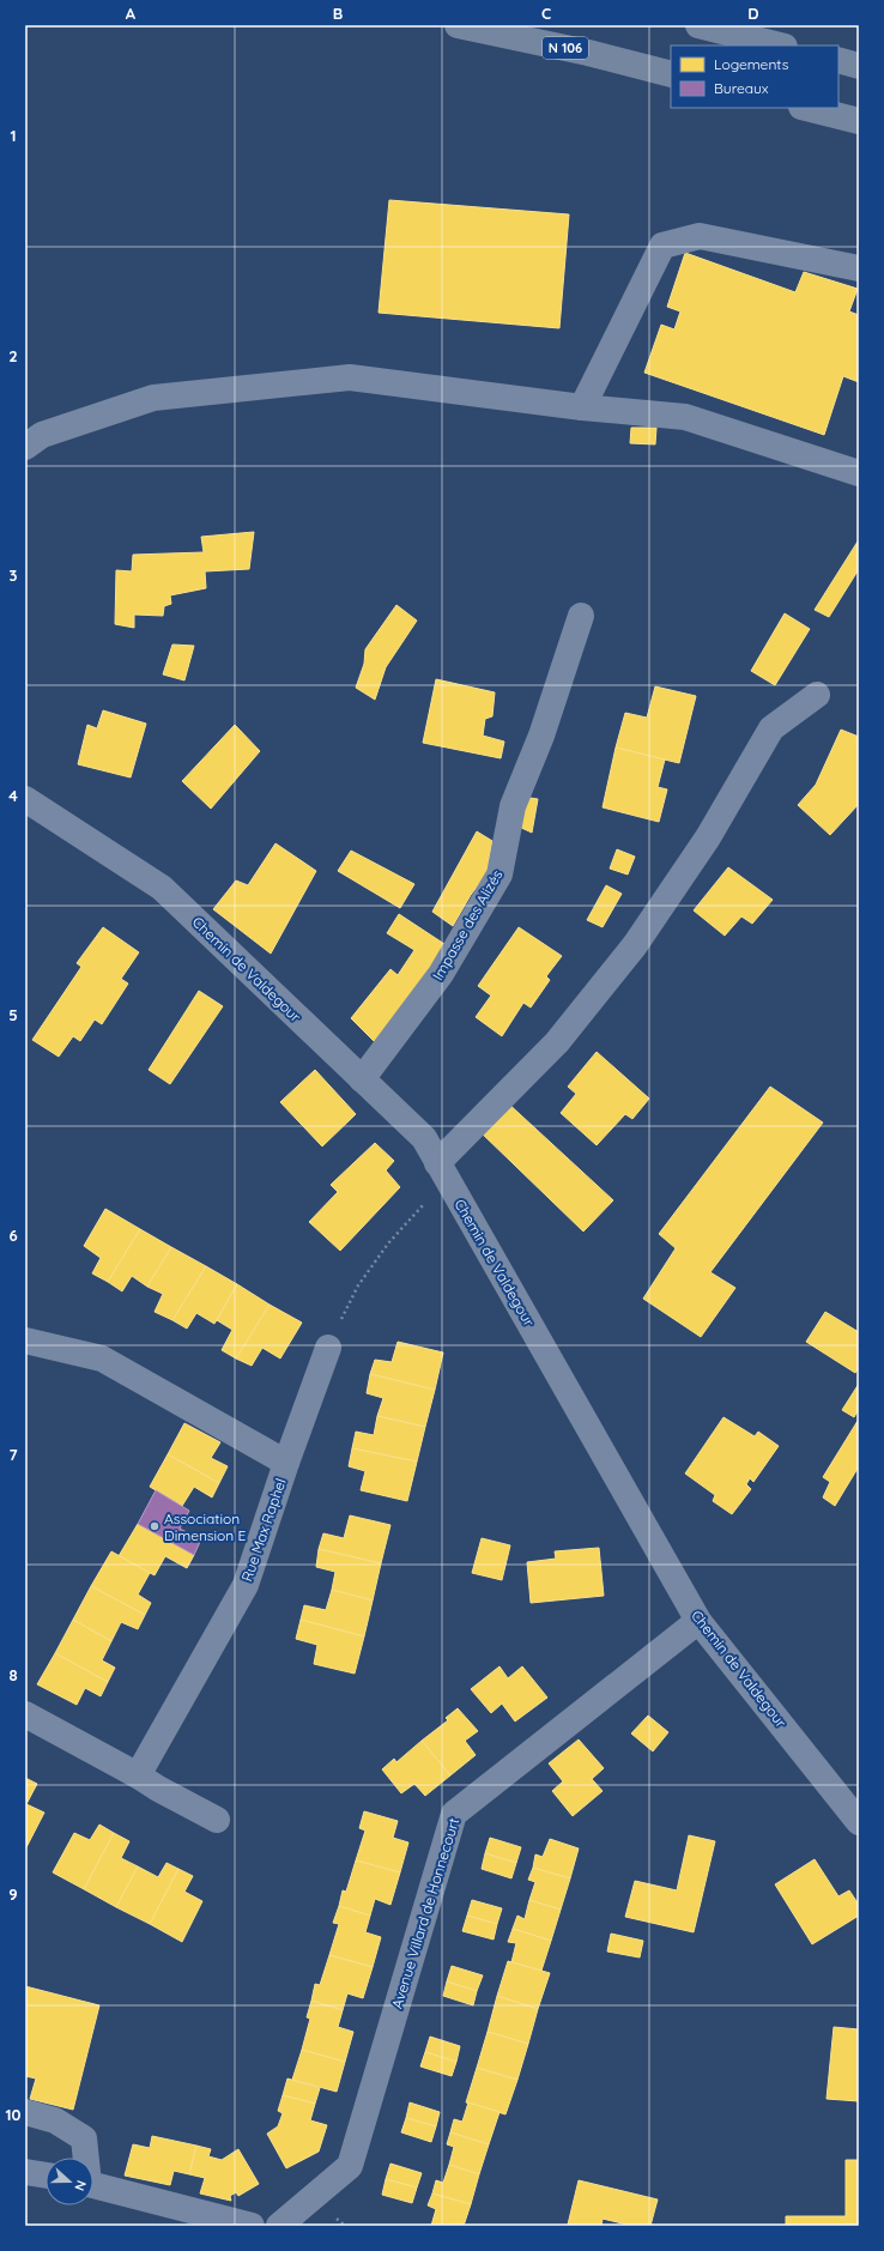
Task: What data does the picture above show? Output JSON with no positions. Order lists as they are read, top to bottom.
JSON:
{
  "streets": {
    "main road": ["N 106"],
    "street": [
      "Impasse des Alizés",
      "Chemin de Valdegour",
      "Rue Max Raphel",
      "Avenue Villard de Honnecourt"
    ]
  },
  "crossings": [
    ["Impasse des Alizés", "Chemin de Valdegour"],
    ["Chemin de Valdegour", "Avenue Villard de Honnecourt"]
  ],
  "places": ["Association Dimension E"],
  "legend": ["Logements", "Bureaux"],
  "north": "right",
  "grid": {
    "columns": [
      "A",
      "B",
      "C",
      "D"
    ],
    "rows": [
      "1",
      "2",
      "3",
      "4",
      "5",
      "6",
      "7",
      "8",
      "9",
      "10"
    ]
  }
}
